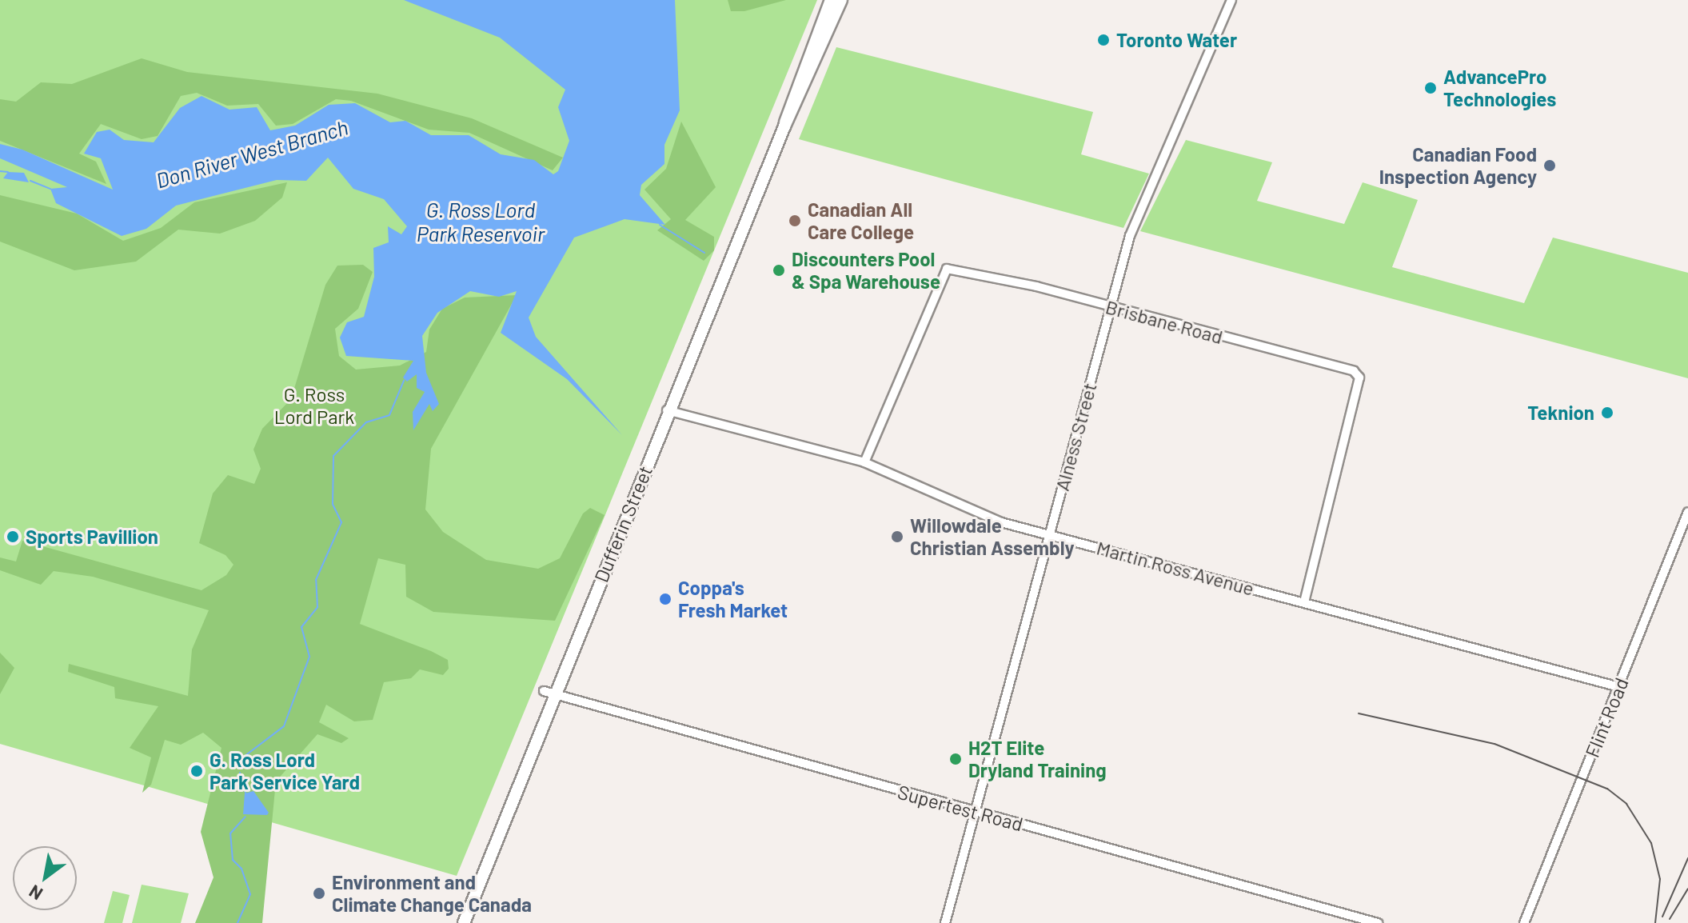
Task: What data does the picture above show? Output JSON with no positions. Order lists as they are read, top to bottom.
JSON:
{
  "streets": {
    "main road": ["Dufferin Street"],
    "street": [
      "Brisbane Road",
      "Alness Street",
      "Martin Ross Avenue",
      "Flint Road",
      "Supertest Road"
    ]
  },
  "crossings": [
    ["Brisbane Road", "Alness Street"],
    ["Brisbane Road", "Martin Ross Avenue"],
    ["Alness Street", "Martin Ross Avenue"],
    ["Alness Street", "Supertest Road"],
    ["Dufferin Street", "Martin Ross Avenue"],
    ["Dufferin Street", "Supertest Road"],
    ["Martin Ross Avenue", "Flint Road"]
  ],
  "water": ["Don River West Branch", "G. Ross Lord Park Reservoir"],
  "parks": ["G. Ross Lord Park"],
  "places": [
    "Toronto Water",
    "AdvancePro Technologies",
    "Canadian Food Inspection Agency",
    "Canadian All Care College",
    "Discounters Pool & Spa Warehouse",
    "Teknion",
    "Sports Pavillion",
    "Willowdale Christian Assembly",
    "Coppa's Fresh Market",
    "H2T Elite Dryland Training",
    "G. Ross Lord Park Service Yard",
    "Environment and Climate Change Canada"
  ],
  "north": "bottom left"
}
